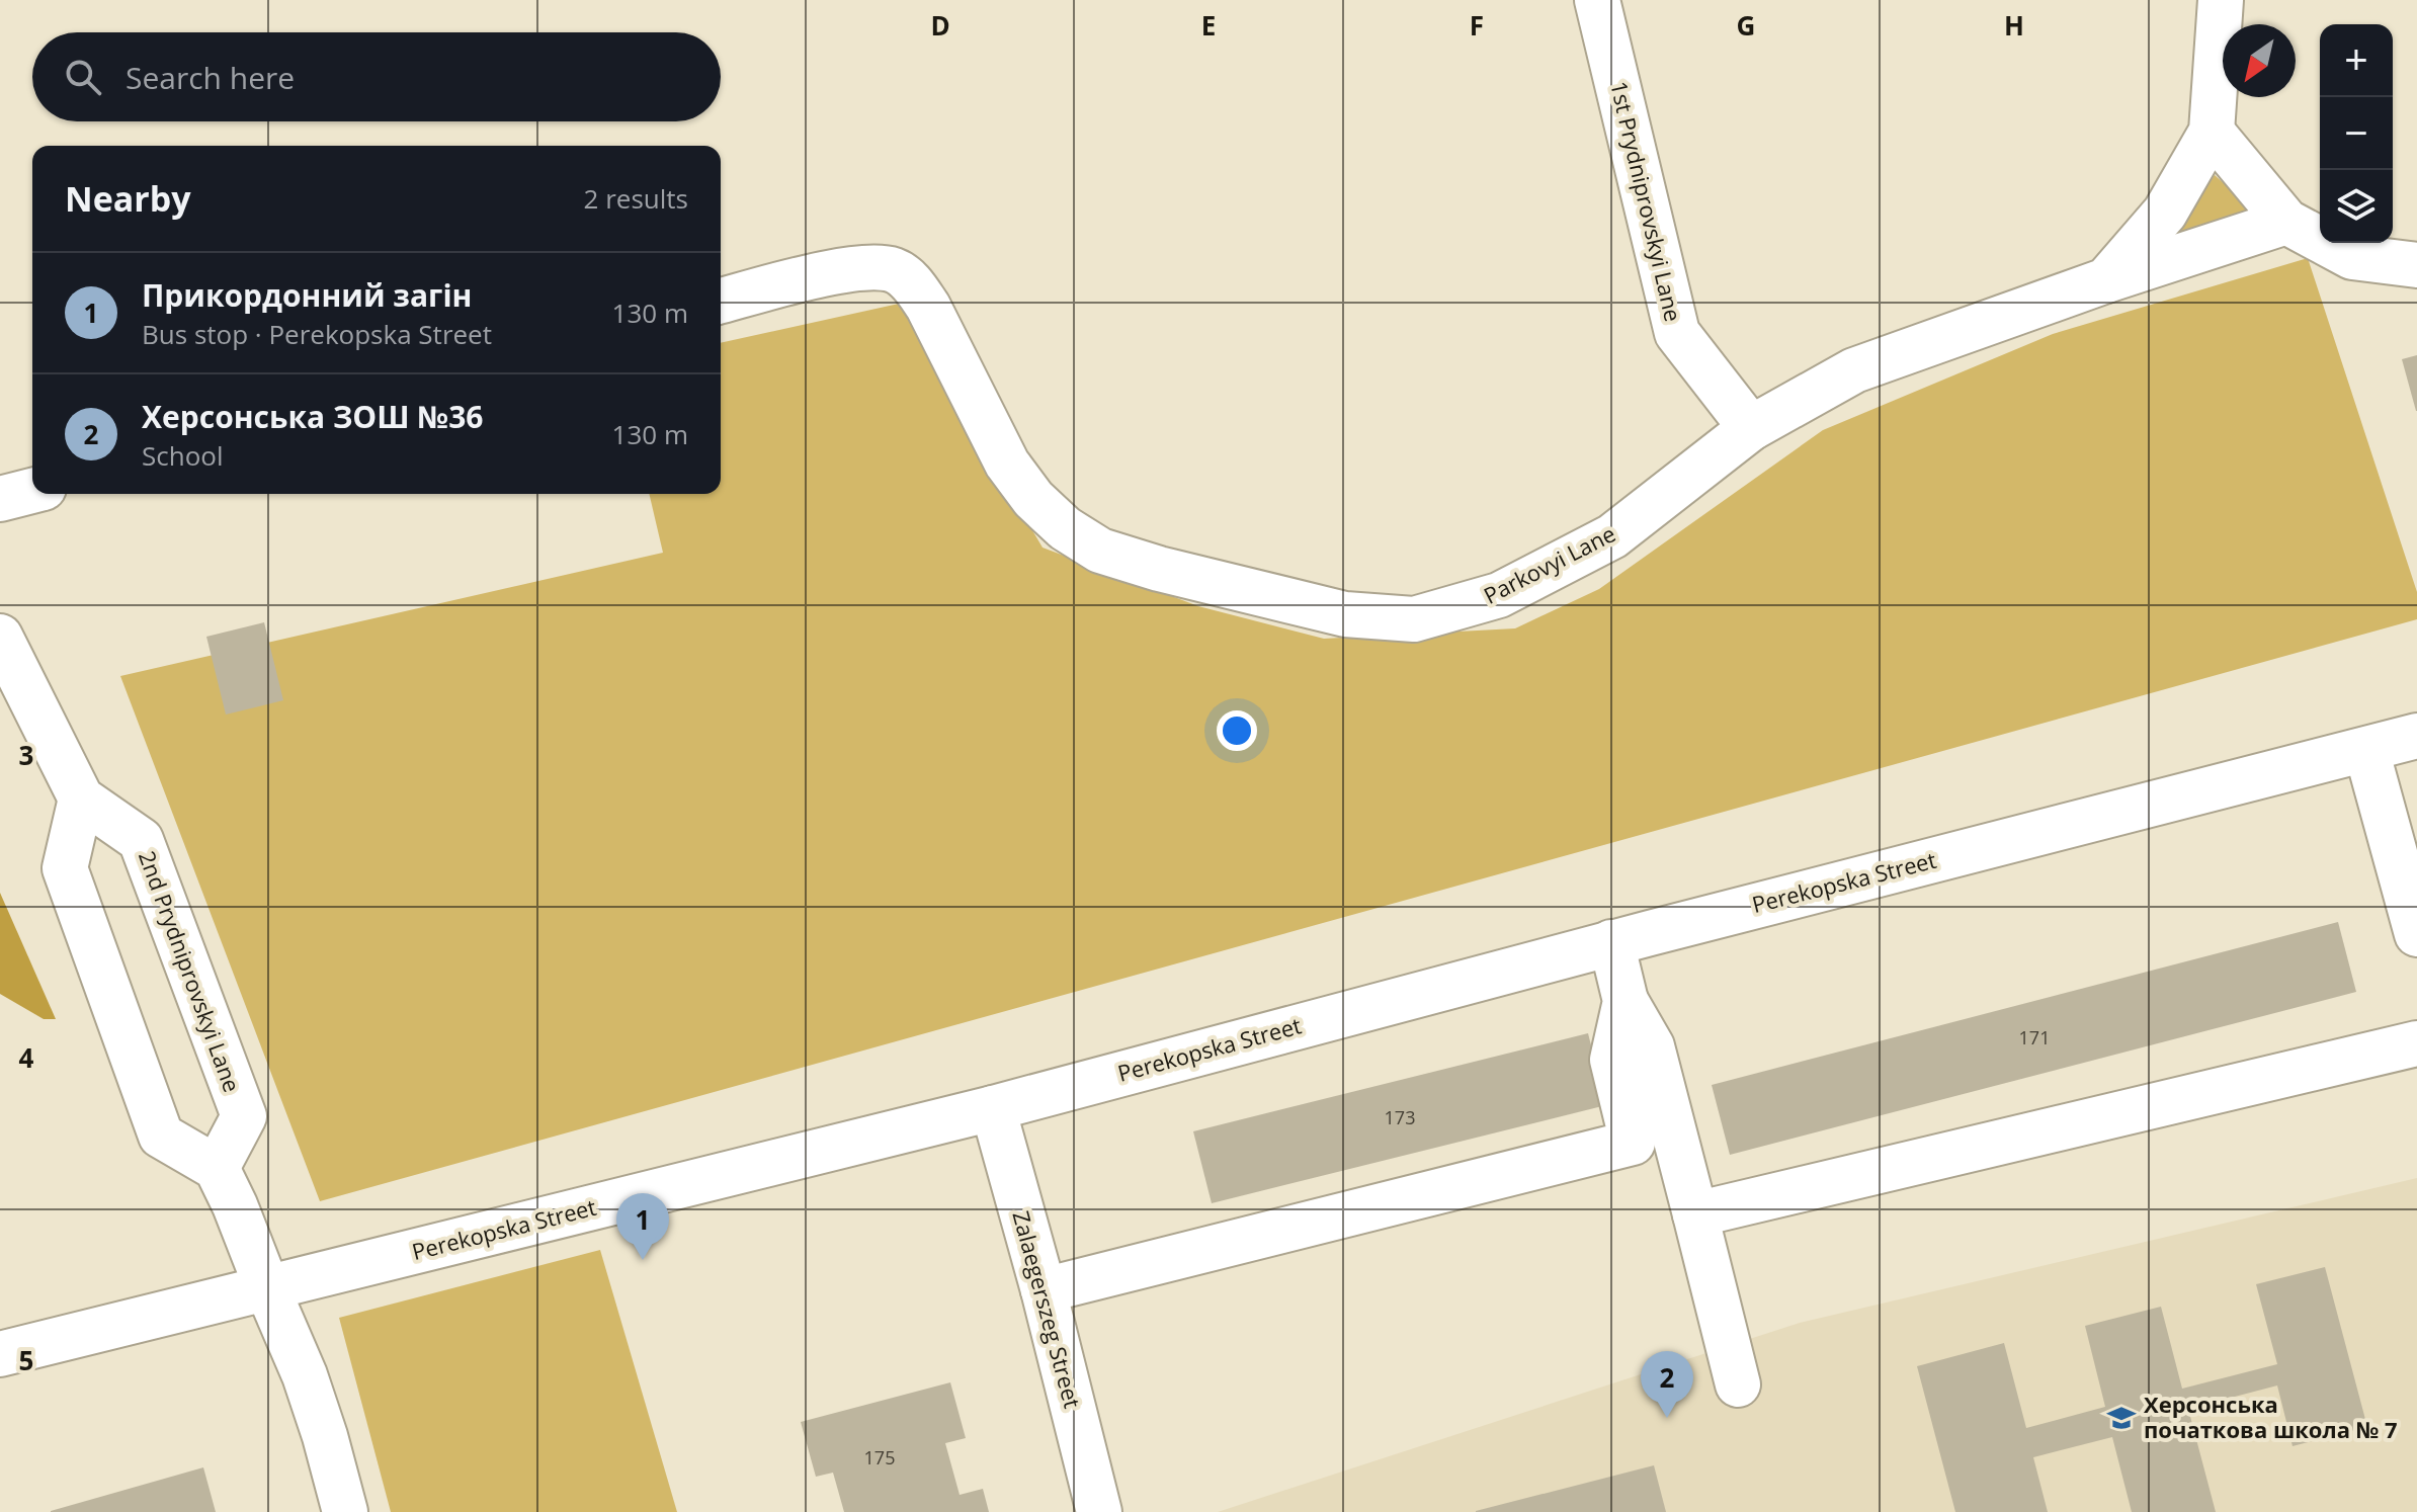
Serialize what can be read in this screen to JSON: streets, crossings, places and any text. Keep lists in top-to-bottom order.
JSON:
{
  "streets": {
    "street": [
      "1st Prydniprovskyi Lane",
      "Parkovyi Lane",
      "Perekopska Street",
      "2nd Prydniprovskyi Lane",
      "Zalaegerszeg Street"
    ]
  },
  "crossings": [
    ["1st Prydniprovskyi Lane", "Parkovyi Lane"],
    ["Perekopska Street", "Zalaegerszeg Street"]
  ],
  "places": {
    "school or university": ["Херсонська початкова школа № 7"]
  },
  "house_numbers": ["171", "173", "175"],
  "north": "bottom left",
  "page": {
    "map_buttons": ["+", "−"],
    "search": "Search here",
    "heading": ["Nearby", "2 results"],
    "list": [
      {
        "mark": "1",
        "name": "Прикордонний загін",
        "note": "Bus stop · Perekopska Street",
        "value": "130 m"
      },
      {
        "mark": "2",
        "name": "Херсонська ЗОШ №36",
        "note": "School",
        "value": "130 m"
      }
    ],
    "pins": ["1", "2"]
  },
  "grid": {
    "columns": [
      "D",
      "E",
      "F",
      "G",
      "H"
    ],
    "rows": ["3", "4", "5"]
  }
}
